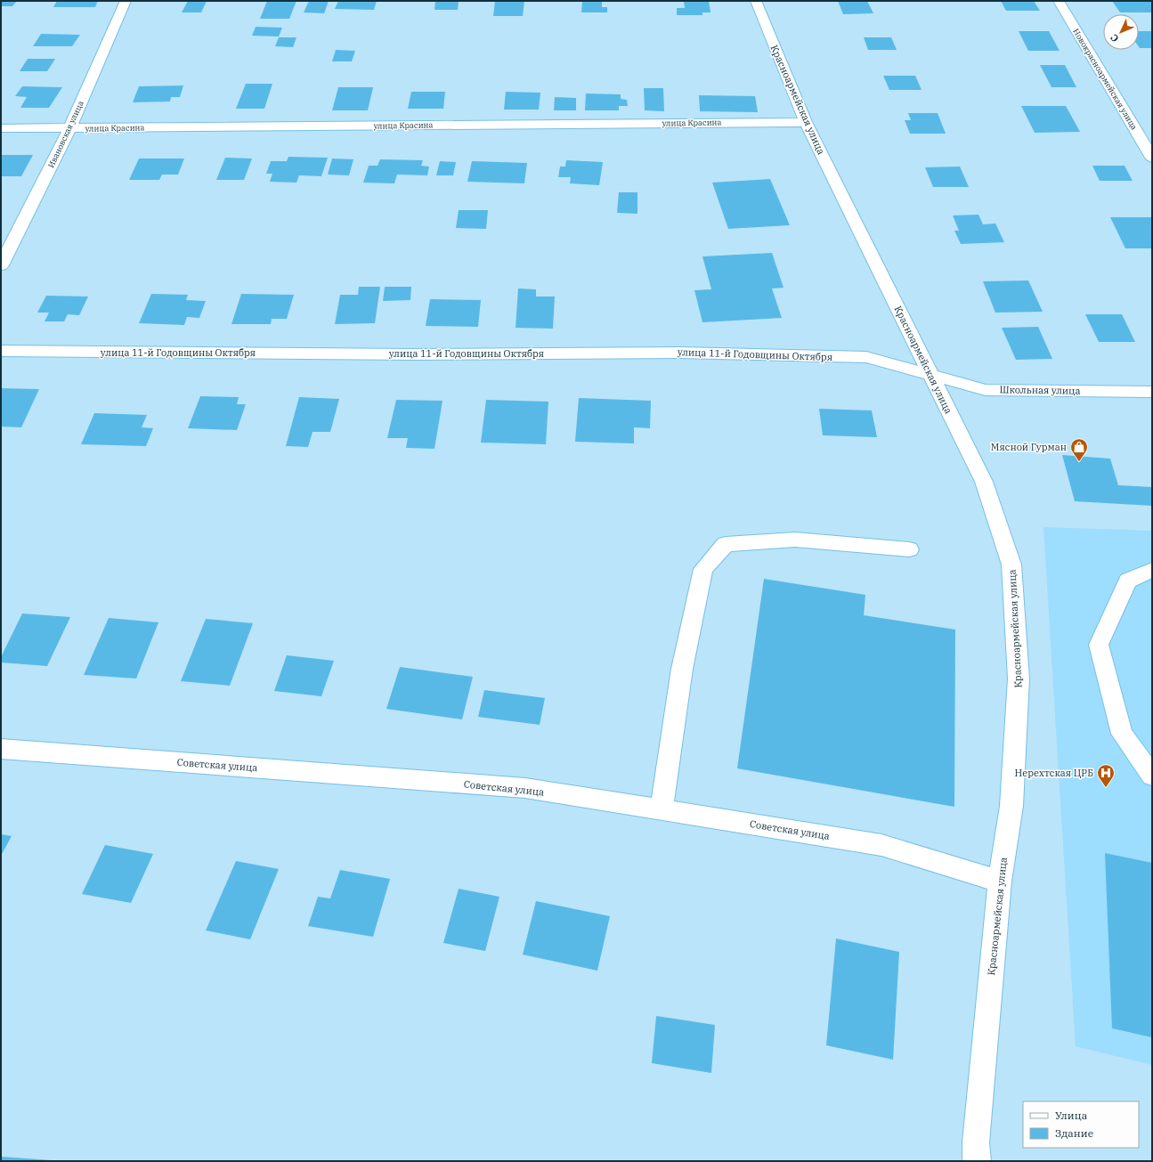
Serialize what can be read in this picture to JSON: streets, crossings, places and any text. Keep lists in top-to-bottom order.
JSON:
{
  "streets": {
    "street": [
      "Новокрасноармейская улица",
      "Красноармейская улица",
      "улица Красина",
      "Ивановская улица",
      "улица 11-й Годовщины Октября",
      "Школьная улица",
      "Советская улица"
    ]
  },
  "crossings": [
    ["Красноармейская улица", "улица Красина"],
    ["Красноармейская улица", "улица 11-й Годовщины Октября"],
    ["Красноармейская улица", "Школьная улица"],
    ["Красноармейская улица", "Советская улица"],
    ["улица Красина", "Ивановская улица"],
    ["улица 11-й Годовщины Октября", "Школьная улица"]
  ],
  "places": {
    "shop": ["Мясной Гурман"],
    "hospital": ["Нерехтская ЦРБ"]
  },
  "legend": ["Улица", "Здание"],
  "north": "bottom left"
}
